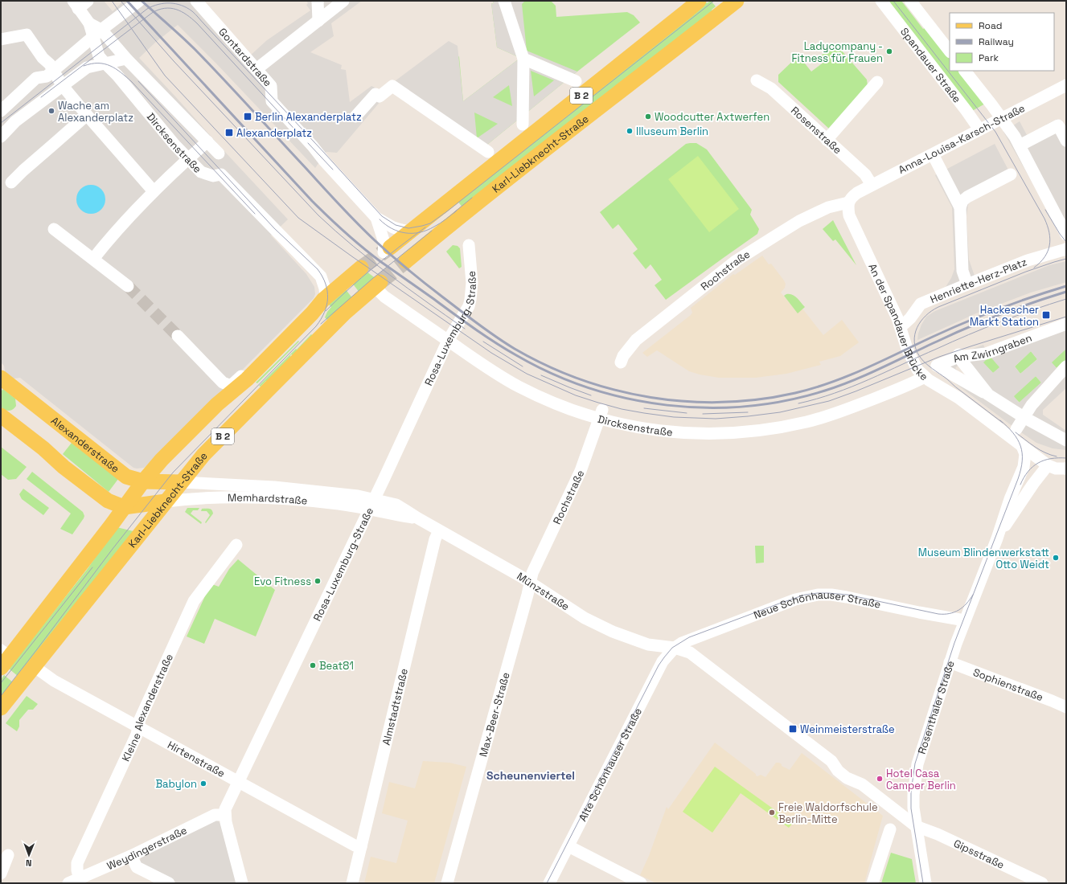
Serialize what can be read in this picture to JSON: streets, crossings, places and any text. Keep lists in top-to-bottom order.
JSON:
{
  "streets": {
    "main road": ["B 2", "Karl-Liebknecht-Straße", "Alexanderstraße"],
    "street": [
      "Gontardstraße",
      "Spandauer Straße",
      "Rosenstraße",
      "Anna-Louisa-Karsch-Straße",
      "Dircksenstraße",
      "Rochstraße",
      "Henriette-Herz-Platz",
      "An der Spandauer Brücke",
      "Rosa-Luxemburg-Straße",
      "Am Zwirngraben",
      "Memhardstraße",
      "Münzstraße",
      "Neue Schönhauser Straße",
      "Sophienstraße",
      "Almstadtstraße",
      "Kleine Alexanderstraße",
      "Rosenthaler Straße",
      "Max-Beer-Straße",
      "Hirtenstraße",
      "Alte Schönhauser Straße",
      "Weydingerstraße",
      "Gipsstraße"
    ]
  },
  "crossings": [
    ["Gontardstraße", "Karl-Liebknecht-Straße"],
    ["Spandauer Straße", "Anna-Louisa-Karsch-Straße"],
    ["B 2", "Dircksenstraße"],
    ["B 2", "Alexanderstraße"],
    ["Rosenstraße", "Anna-Louisa-Karsch-Straße"],
    ["Anna-Louisa-Karsch-Straße", "Rochstraße"],
    ["Anna-Louisa-Karsch-Straße", "An der Spandauer Brücke"],
    ["Dircksenstraße", "Karl-Liebknecht-Straße"],
    ["Dircksenstraße", "Rochstraße"],
    ["Dircksenstraße", "An der Spandauer Brücke"],
    ["Dircksenstraße", "Rosa-Luxemburg-Straße"],
    ["Karl-Liebknecht-Straße", "Alexanderstraße"],
    ["Karl-Liebknecht-Straße", "Memhardstraße"],
    ["Karl-Liebknecht-Straße", "Hirtenstraße"],
    ["Rochstraße", "An der Spandauer Brücke"],
    ["Rochstraße", "Münzstraße"],
    ["Rochstraße", "Max-Beer-Straße"],
    ["Henriette-Herz-Platz", "An der Spandauer Brücke"],
    ["An der Spandauer Brücke", "Rosenthaler Straße"],
    ["Rosa-Luxemburg-Straße", "Memhardstraße"],
    ["Rosa-Luxemburg-Straße", "Münzstraße"],
    ["Rosa-Luxemburg-Straße", "Hirtenstraße"],
    ["Rosa-Luxemburg-Straße", "Weydingerstraße"],
    ["Alexanderstraße", "Memhardstraße"],
    ["Memhardstraße", "Münzstraße"],
    ["Münzstraße", "Neue Schönhauser Straße"],
    ["Münzstraße", "Almstadtstraße"],
    ["Münzstraße", "Max-Beer-Straße"],
    ["Münzstraße", "Alte Schönhauser Straße"],
    ["Neue Schönhauser Straße", "Rosenthaler Straße"],
    ["Neue Schönhauser Straße", "Alte Schönhauser Straße"],
    ["Sophienstraße", "Rosenthaler Straße"],
    ["Almstadtstraße", "Hirtenstraße"],
    ["Kleine Alexanderstraße", "Hirtenstraße"],
    ["Kleine Alexanderstraße", "Weydingerstraße"],
    ["Rosenthaler Straße", "Gipsstraße"]
  ],
  "districts": ["Scheunenviertel"],
  "places": {
    "other": [
      "Ladycompany - Fitness für Frauen",
      "Wache am Alexanderplatz",
      "Woodcutter Axtwerfen",
      "Illuseum Berlin",
      "Museum Blindenwerkstatt Otto Weidt",
      "Evo Fitness",
      "Beat81",
      "Hotel Casa Camper Berlin",
      "Babylon",
      "Freie Waldorfschule Berlin-Mitte"
    ],
    "transit": [
      "Berlin Alexanderplatz",
      "Alexanderplatz",
      "Hackescher Markt Station",
      "Weinmeisterstraße"
    ]
  },
  "legend": ["Road", "Railway", "Park"],
  "north": "bottom"
}
